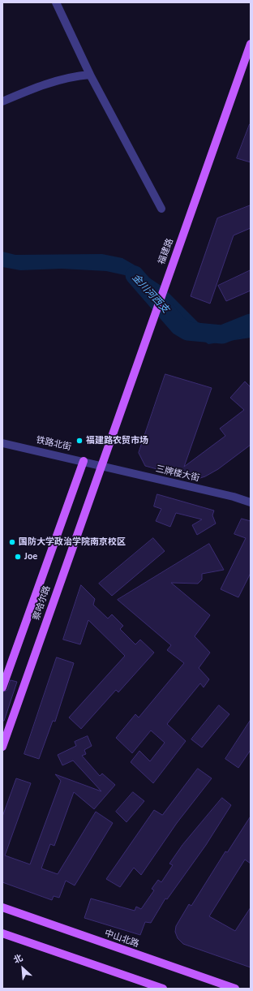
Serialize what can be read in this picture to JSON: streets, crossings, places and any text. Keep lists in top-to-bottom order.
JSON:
{
  "streets": {
    "main road": ["福建路", "察哈尔路", "中山北路"],
    "street": ["铁路北街", "三牌楼大街"]
  },
  "crossings": [
    ["福建路", "铁路北街"],
    ["福建路", "三牌楼大街"],
    ["福建路", "察哈尔路"],
    ["铁路北街", "三牌楼大街"],
    ["铁路北街", "察哈尔路"],
    ["三牌楼大街", "察哈尔路"]
  ],
  "water": ["金川河西支"],
  "places": ["福建路农贸市场", "国防大学政治学院南京校区", "Joe"],
  "north": "top left"
}
